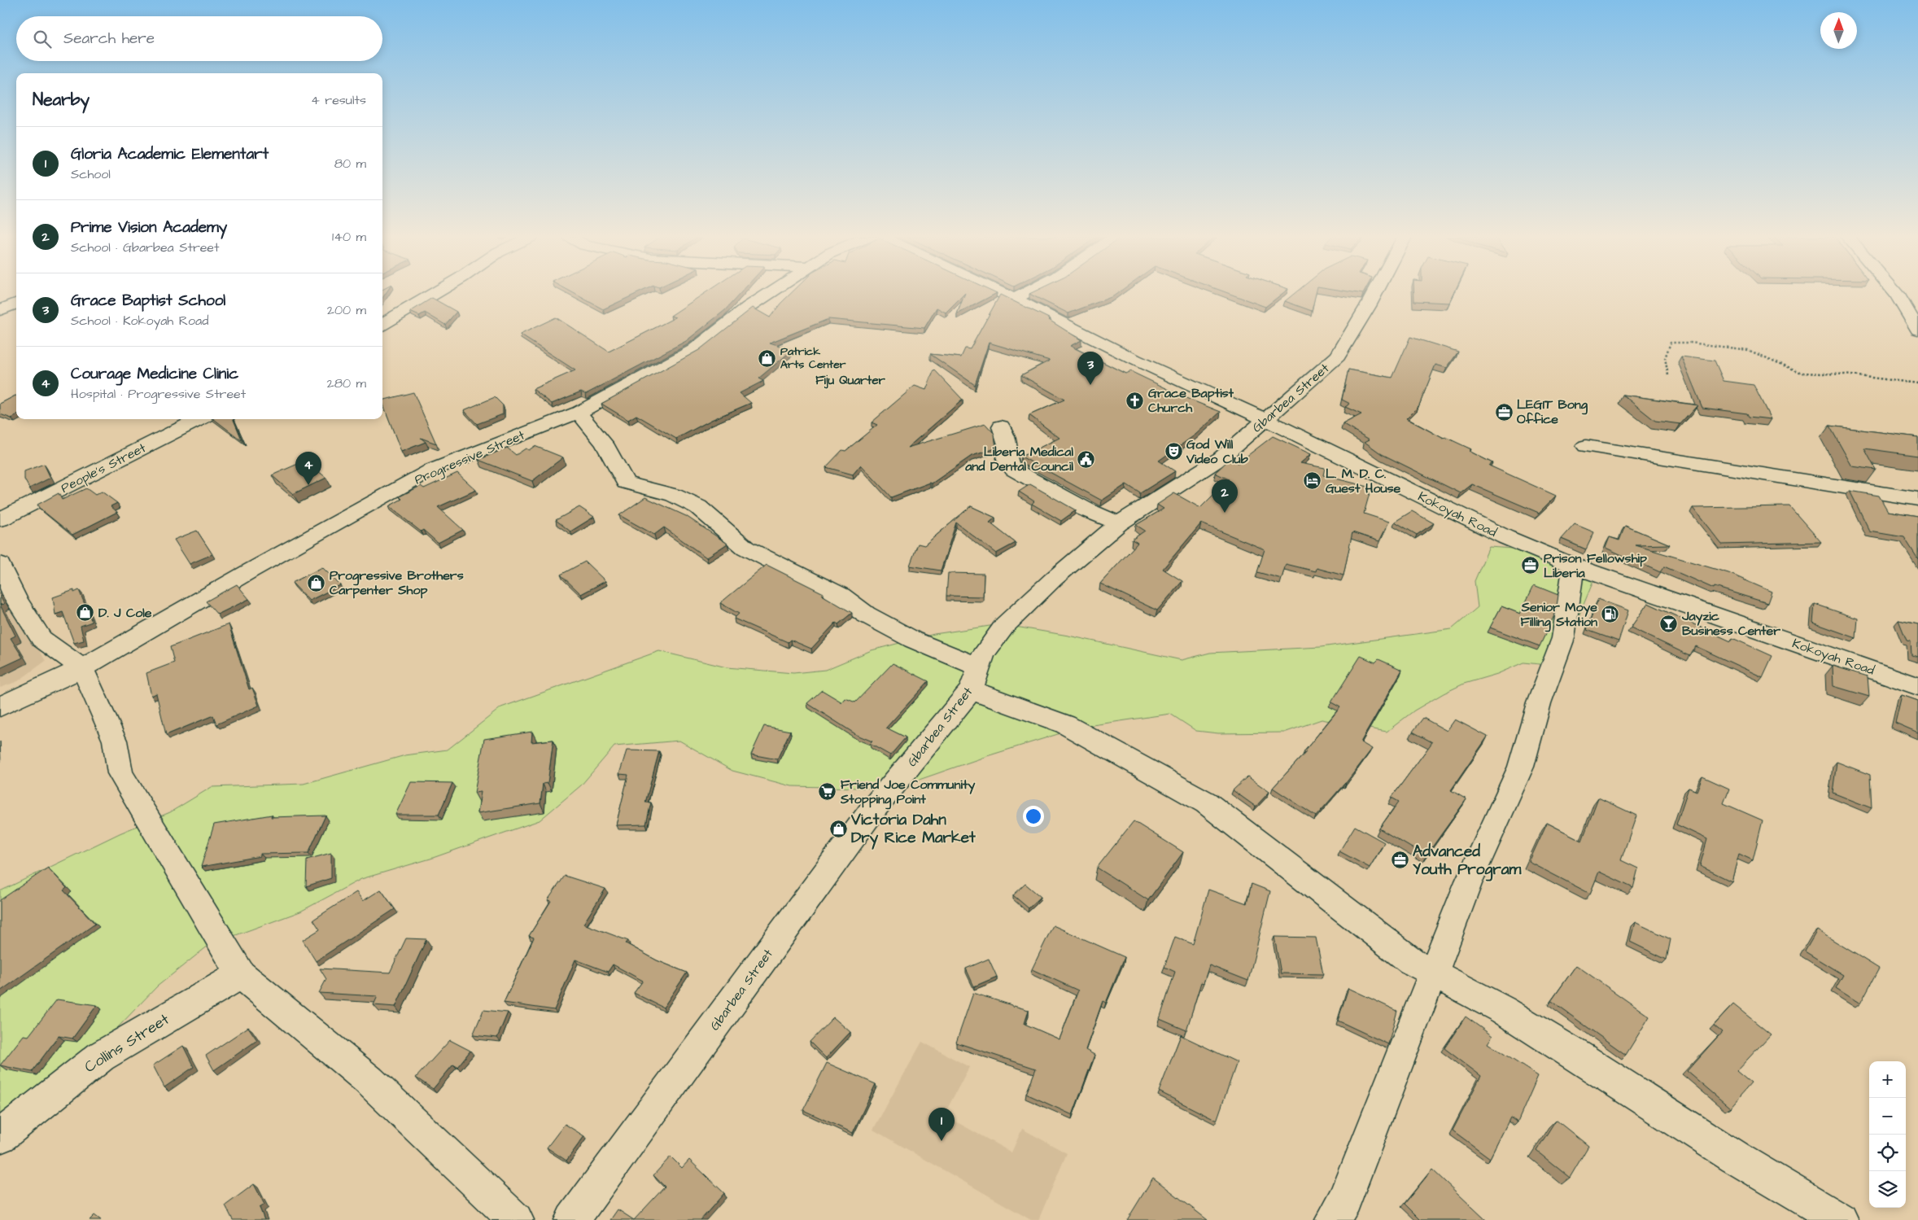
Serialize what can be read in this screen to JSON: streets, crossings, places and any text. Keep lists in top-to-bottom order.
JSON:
{
  "streets": {
    "street": [
      "Gbarbea Street",
      "Progressive Street",
      "People's Street",
      "Kokoyah Road",
      "Collins Street"
    ]
  },
  "crossings": [
    ["Gbarbea Street", "Kokoyah Road"]
  ],
  "districts": ["Fiju Quarter"],
  "places": {
    "shop": [
      "Patrick Arts Center",
      "Progressive Brothers Carpenter Shop",
      "D. J Cole",
      "Victoria Dahn Dry Rice Market"
    ],
    "church": ["Grace Baptist Church"],
    "office": ["LEGIT Bong Office", "Prison Fellowship Liberia", "Advanced Youth Program"],
    "theatre": ["God Will Video Club"],
    "public building": ["Liberia Medical and Dental Council"],
    "hotel": ["L. M. D. C. Guest House"],
    "fuel station": ["Senior Moye Filling Station"],
    "bar": ["Jayzic Business Center"],
    "supermarket": ["Friend Joe Community Stopping Point"]
  },
  "north": "top",
  "page": {
    "search": "Search here",
    "heading": ["Nearby", "4 results"],
    "list": [
      {
        "mark": "1",
        "name": "Gloria Academic Elementart",
        "note": "School",
        "value": "80 m"
      },
      {
        "mark": "2",
        "name": "Prime Vision Academy",
        "note": "School · Gbarbea Street",
        "value": "140 m"
      },
      {
        "mark": "3",
        "name": "Grace Baptist School",
        "note": "School · Kokoyah Road",
        "value": "200 m"
      },
      {
        "mark": "4",
        "name": "Courage Medicine Clinic",
        "note": "Hospital · Progressive Street",
        "value": "280 m"
      }
    ],
    "pins": [
      "3",
      "4",
      "2",
      "1"
    ],
    "map_buttons": ["+", "−"]
  }
}
